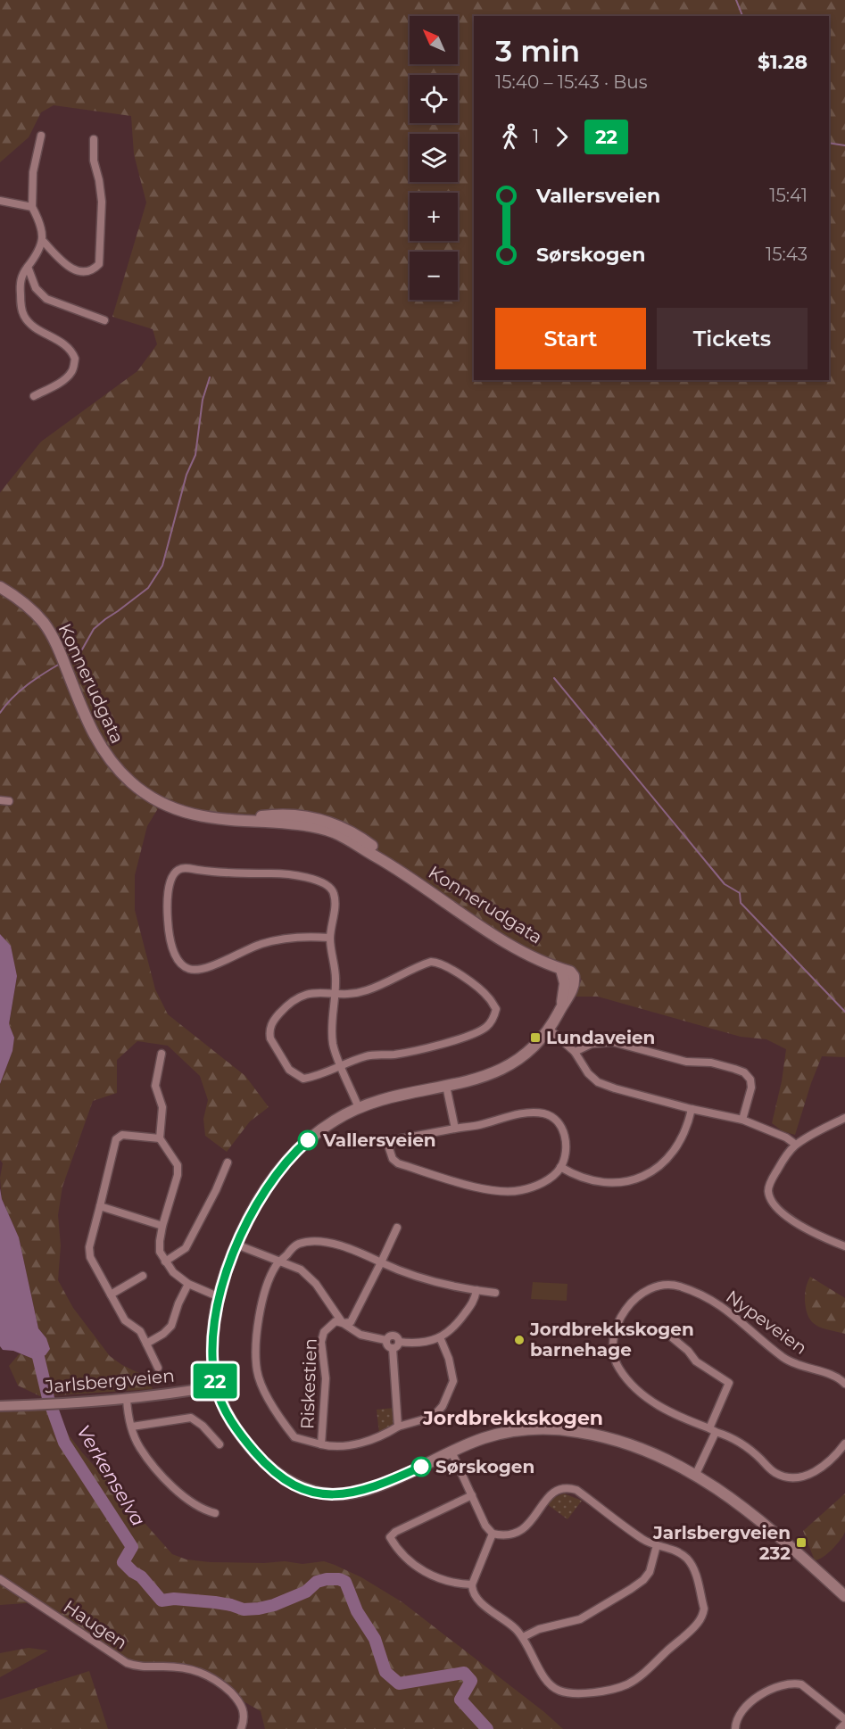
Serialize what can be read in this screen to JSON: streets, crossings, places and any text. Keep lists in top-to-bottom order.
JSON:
{
  "streets": {
    "main road": ["Konnerudgata"],
    "street": [
      "Nypeveien",
      "Jarlsbergveien",
      "Riskestien",
      "Haugen"
    ]
  },
  "districts": ["Jordbrekkskogen"],
  "water": ["Verkenselva"],
  "places": {
    "transit": ["Lundaveien", "Jarlsbergveien 232"],
    "other": ["Vallersveien", "Jordbrekkskogen barnehage", "Sørskogen"]
  },
  "lines": ["bus line 22"],
  "north": "top left",
  "page": {
    "on_map": "22",
    "map_buttons": ["+", "−"],
    "heading": ["3 min", "15:40 – 15:43 · Bus", "$1.28"],
    "legs": ["1", "22"],
    "list": [
      {
        "name": "Vallersveien",
        "value": "15:41"
      },
      {
        "name": "Sørskogen",
        "value": "15:43"
      }
    ],
    "buttons": ["Start", "Tickets"]
  }
}
